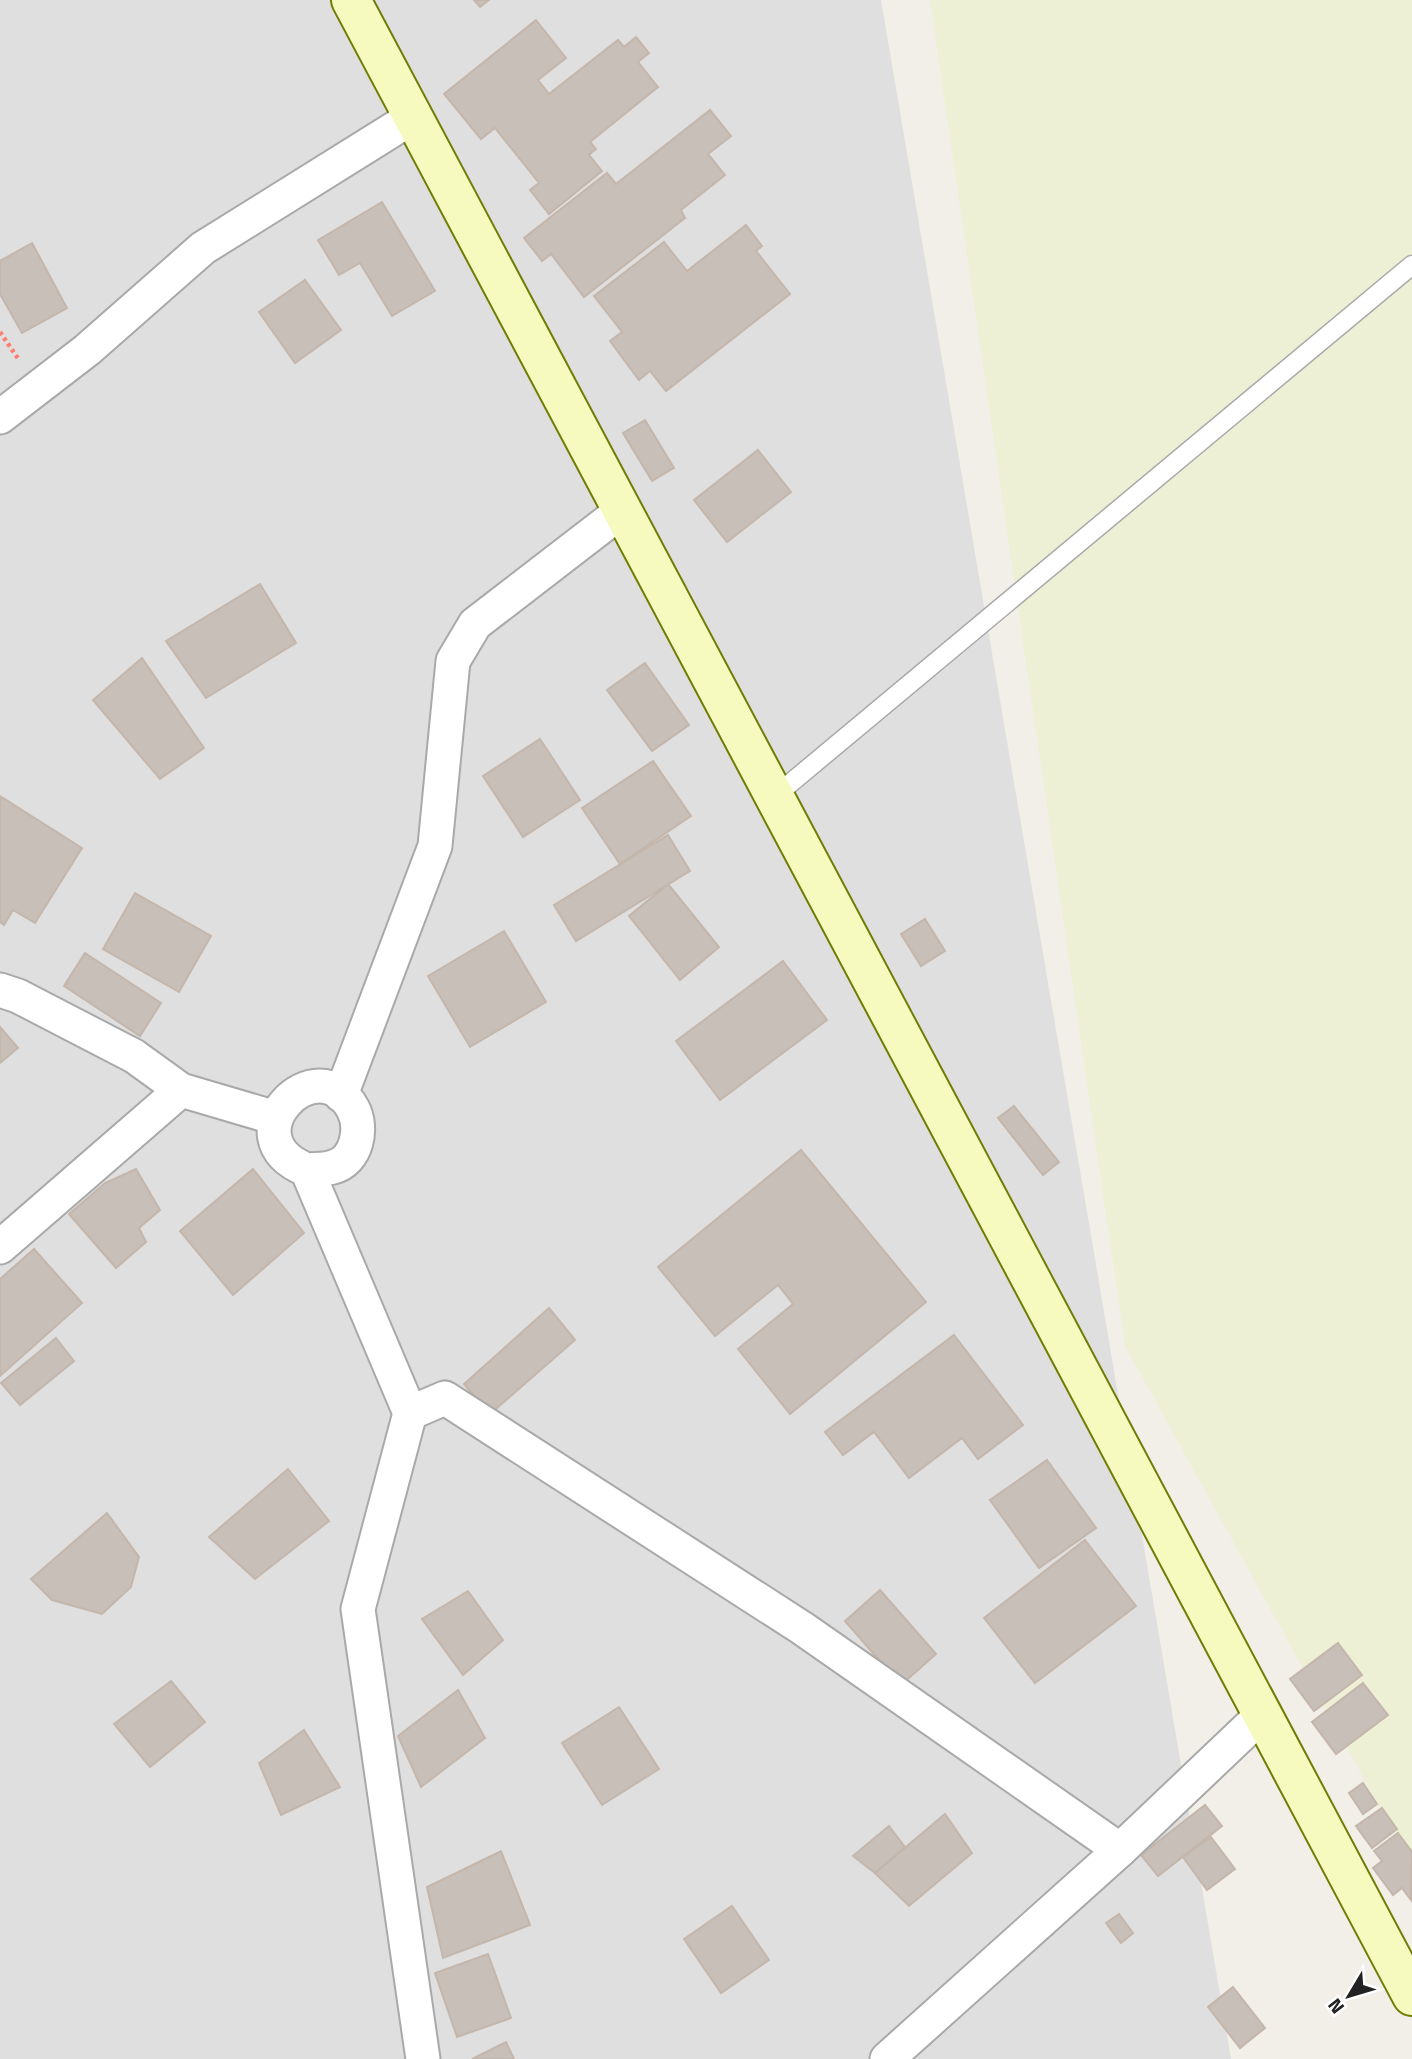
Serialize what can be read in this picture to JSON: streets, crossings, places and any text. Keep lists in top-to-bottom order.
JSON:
{
  "north": "bottom left"
}
